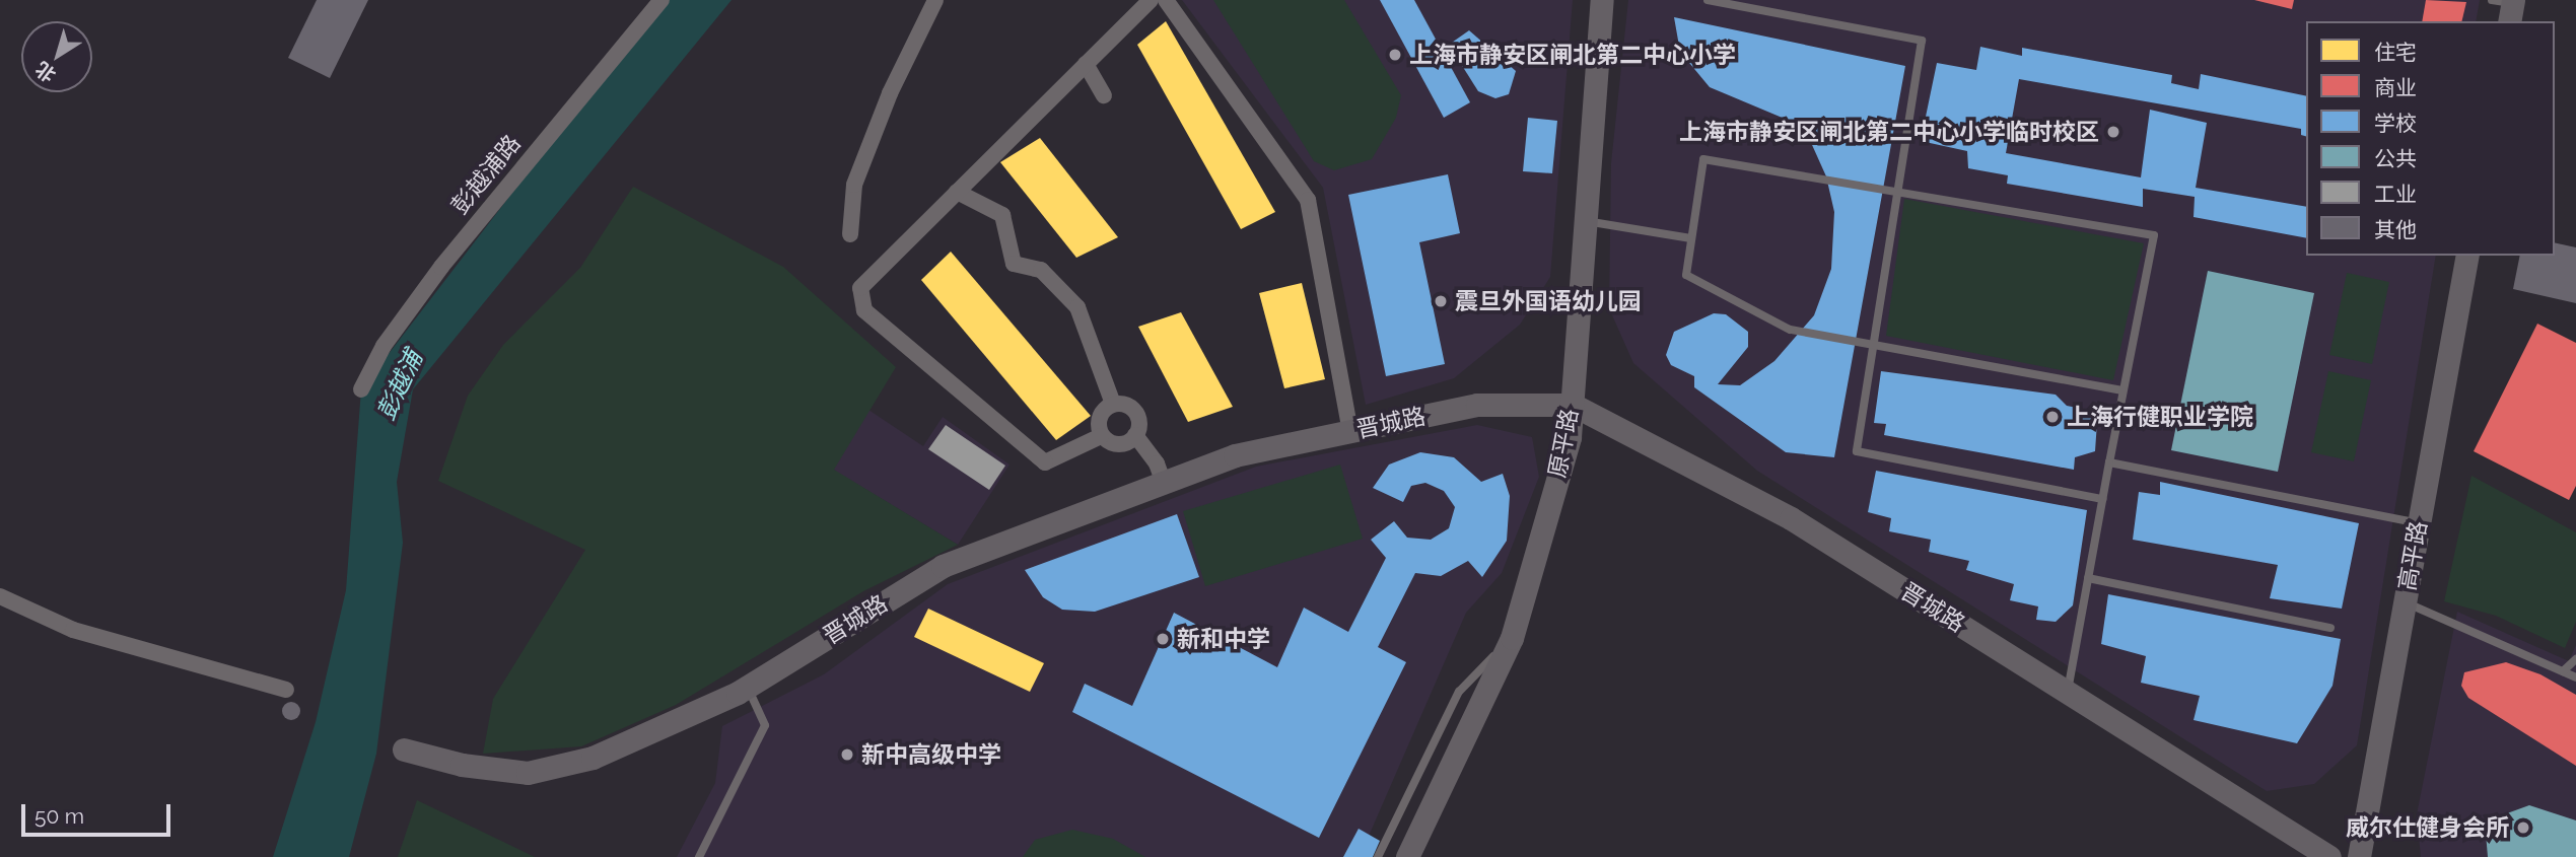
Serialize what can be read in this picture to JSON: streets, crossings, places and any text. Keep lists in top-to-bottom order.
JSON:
{
  "streets": {
    "street": [
      "彭越浦路",
      "晋城路",
      "原平路",
      "高平路"
    ]
  },
  "crossings": [
    ["晋城路", "原平路"]
  ],
  "water": ["彭越浦"],
  "places": [
    "上海市静安区闸北第二中心小学",
    "上海市静安区闸北第二中心小学临时校区",
    "震旦外国语幼儿园",
    "上海行健职业学院",
    "新和中学",
    "新中高级中学",
    "威尔仕健身会所"
  ],
  "legend": [
    "住宅",
    "商业",
    "学校",
    "公共",
    "工业",
    "其他"
  ],
  "scale_bar": "50 m",
  "north": "bottom left"
}
